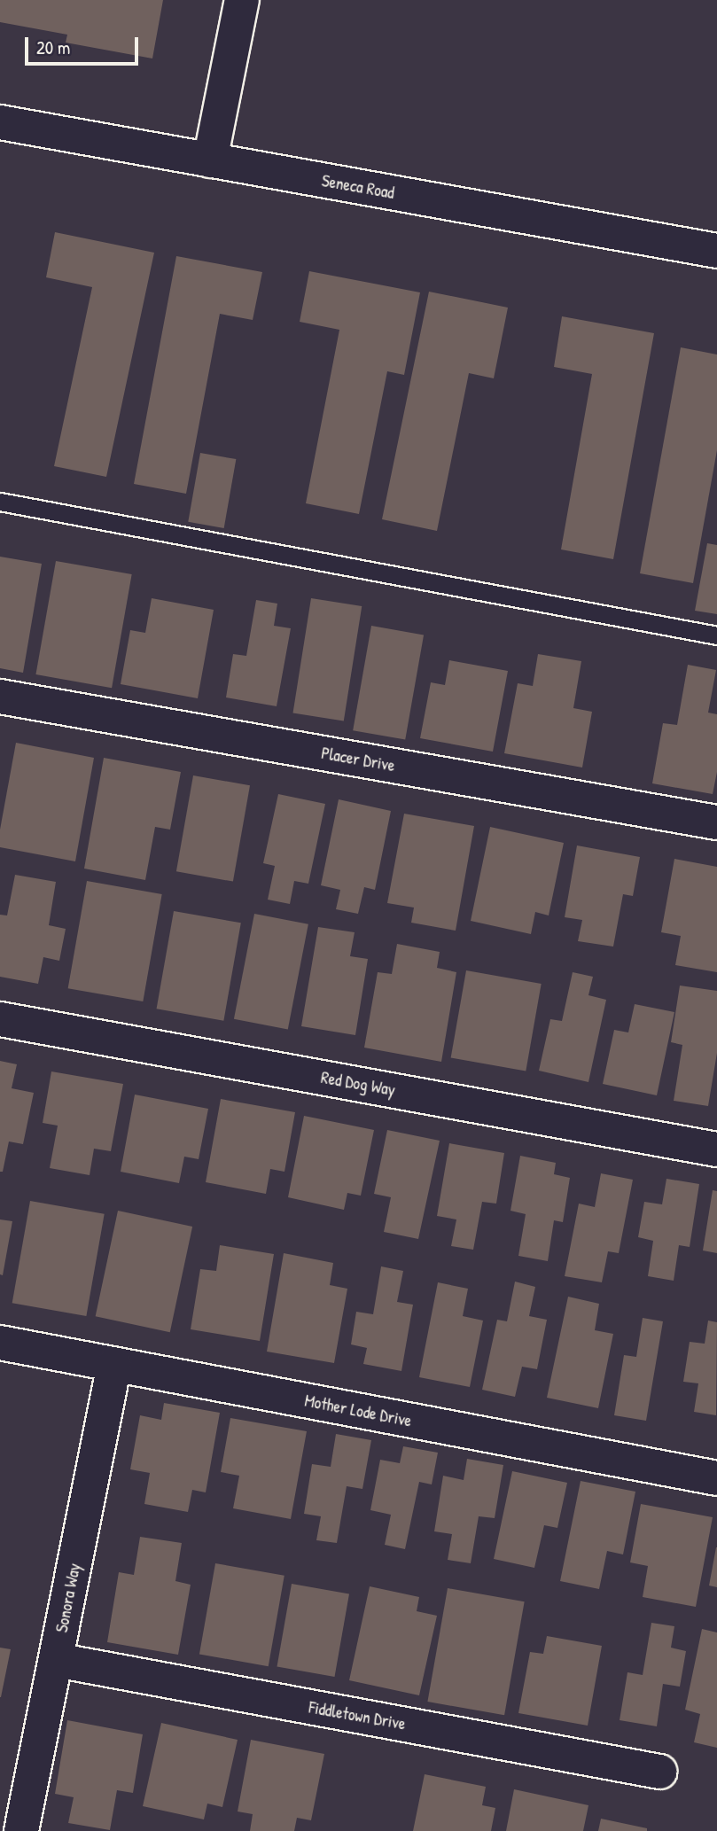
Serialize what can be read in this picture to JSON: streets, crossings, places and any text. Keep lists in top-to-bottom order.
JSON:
{
  "streets": {
    "street": [
      "Seneca Road",
      "Placer Drive",
      "Red Dog Way",
      "Mother Lode Drive",
      "Sonora Way",
      "Fiddletown Drive"
    ]
  },
  "crossings": [
    ["Mother Lode Drive", "Sonora Way"],
    ["Sonora Way", "Fiddletown Drive"]
  ],
  "scale_bar": "20 m"
}
